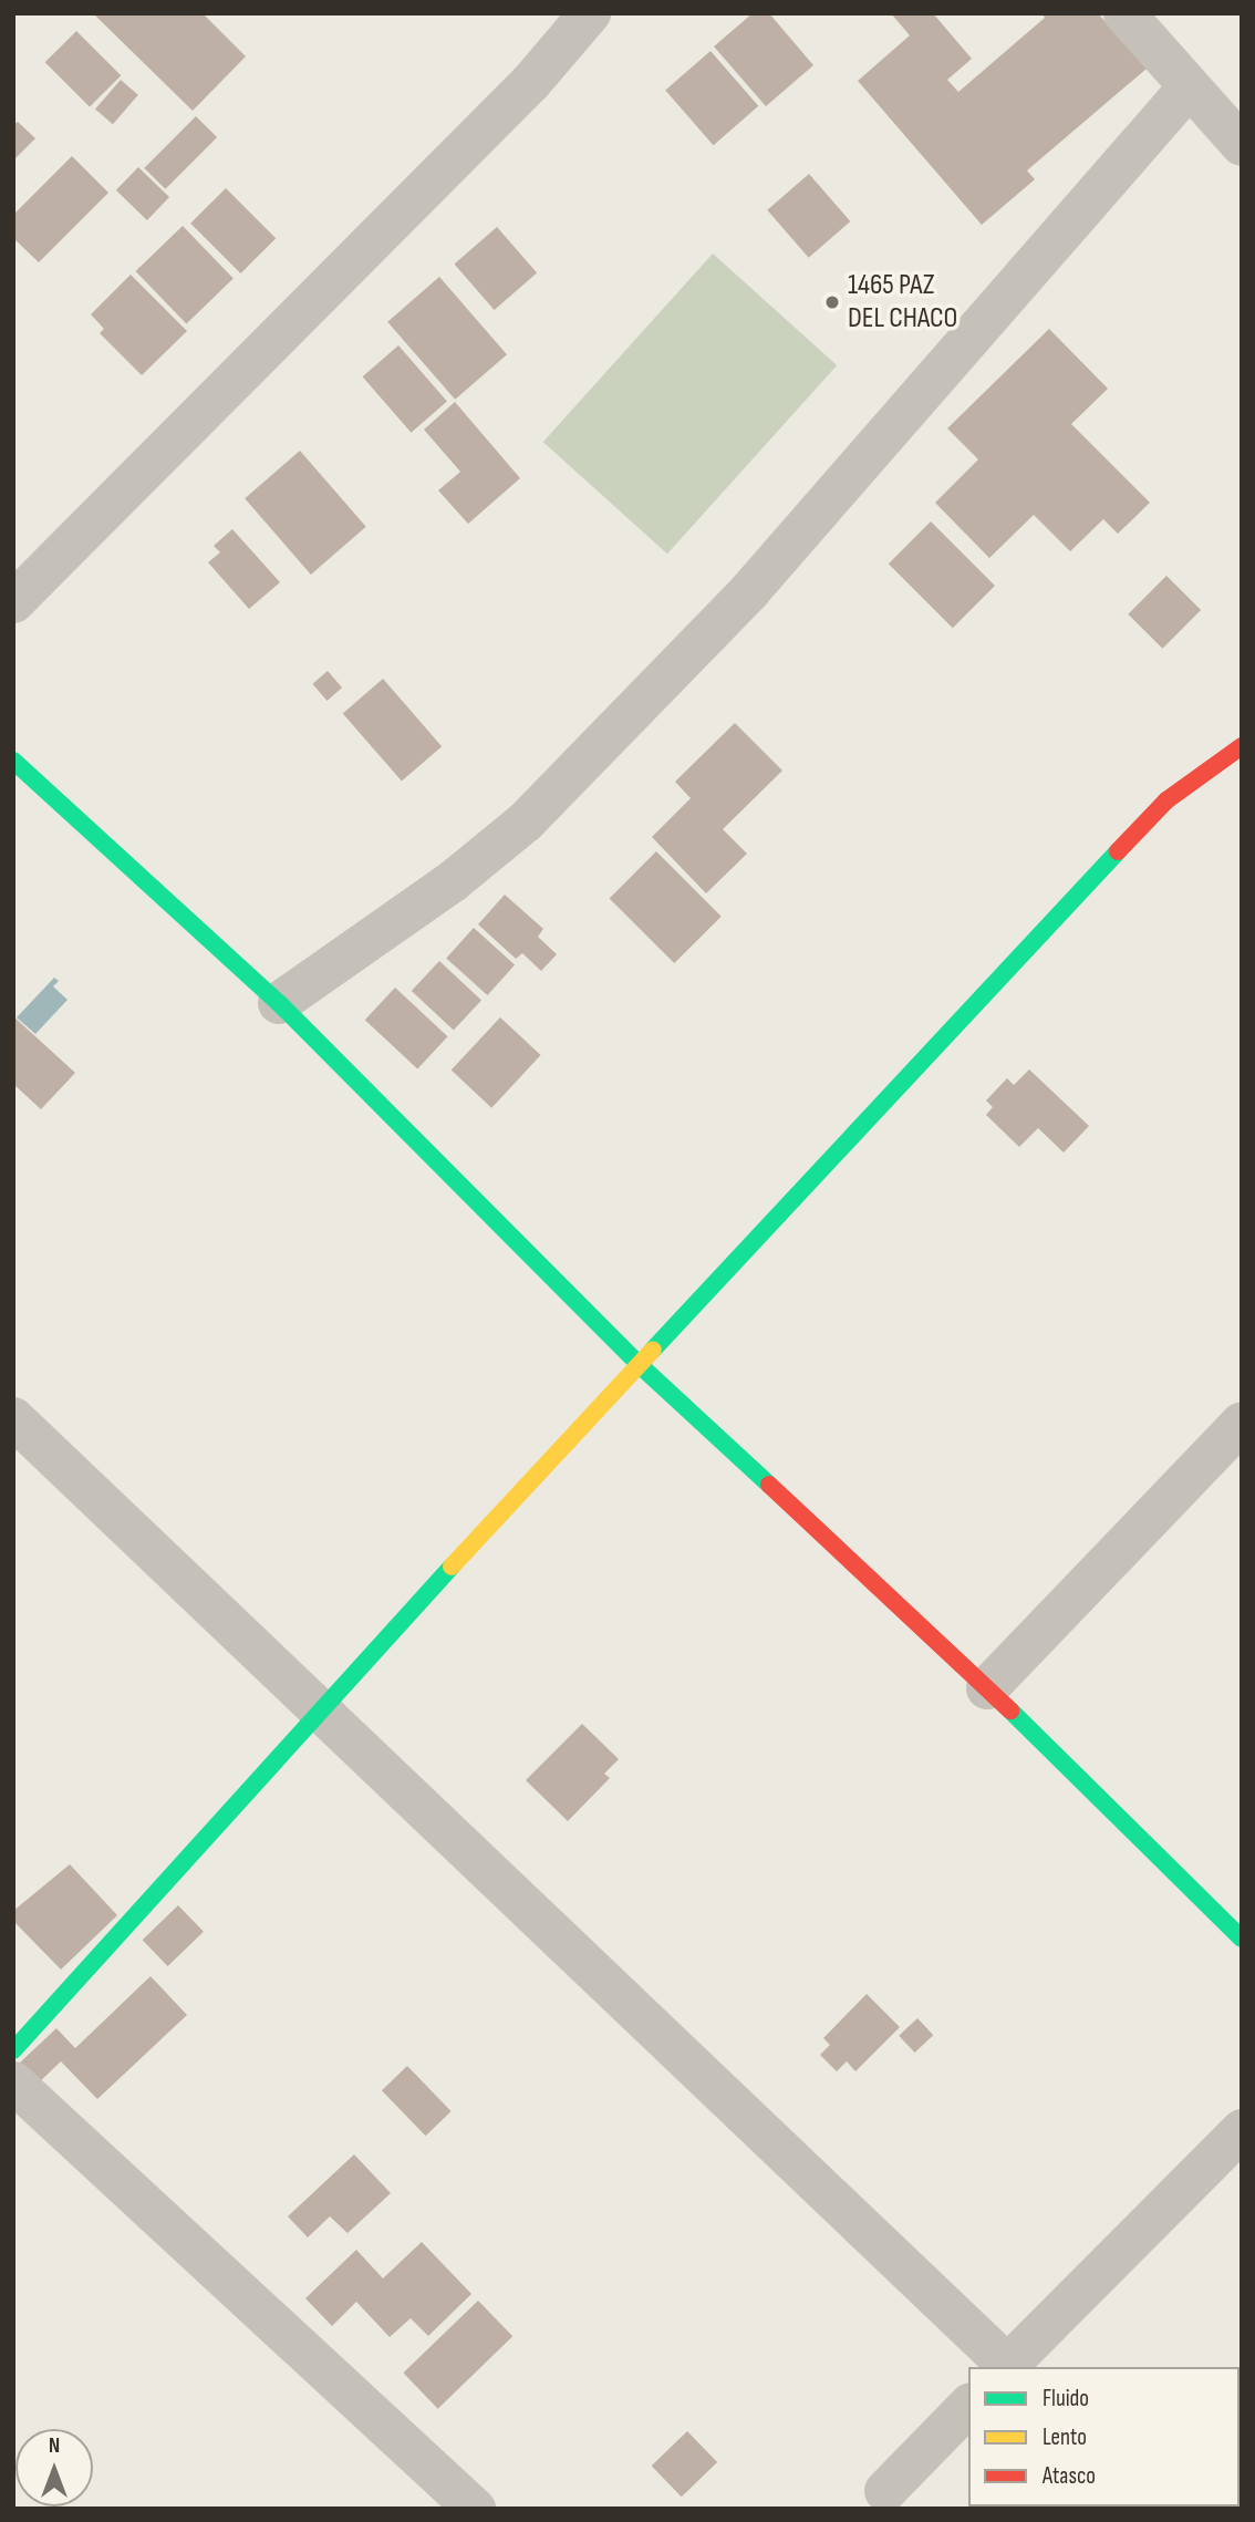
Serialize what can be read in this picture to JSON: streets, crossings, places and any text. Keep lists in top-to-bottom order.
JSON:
{
  "places": ["1465 PAZ DEL CHACO"],
  "legend": ["Fluido", "Lento", "Atasco"],
  "north": "top"
}
